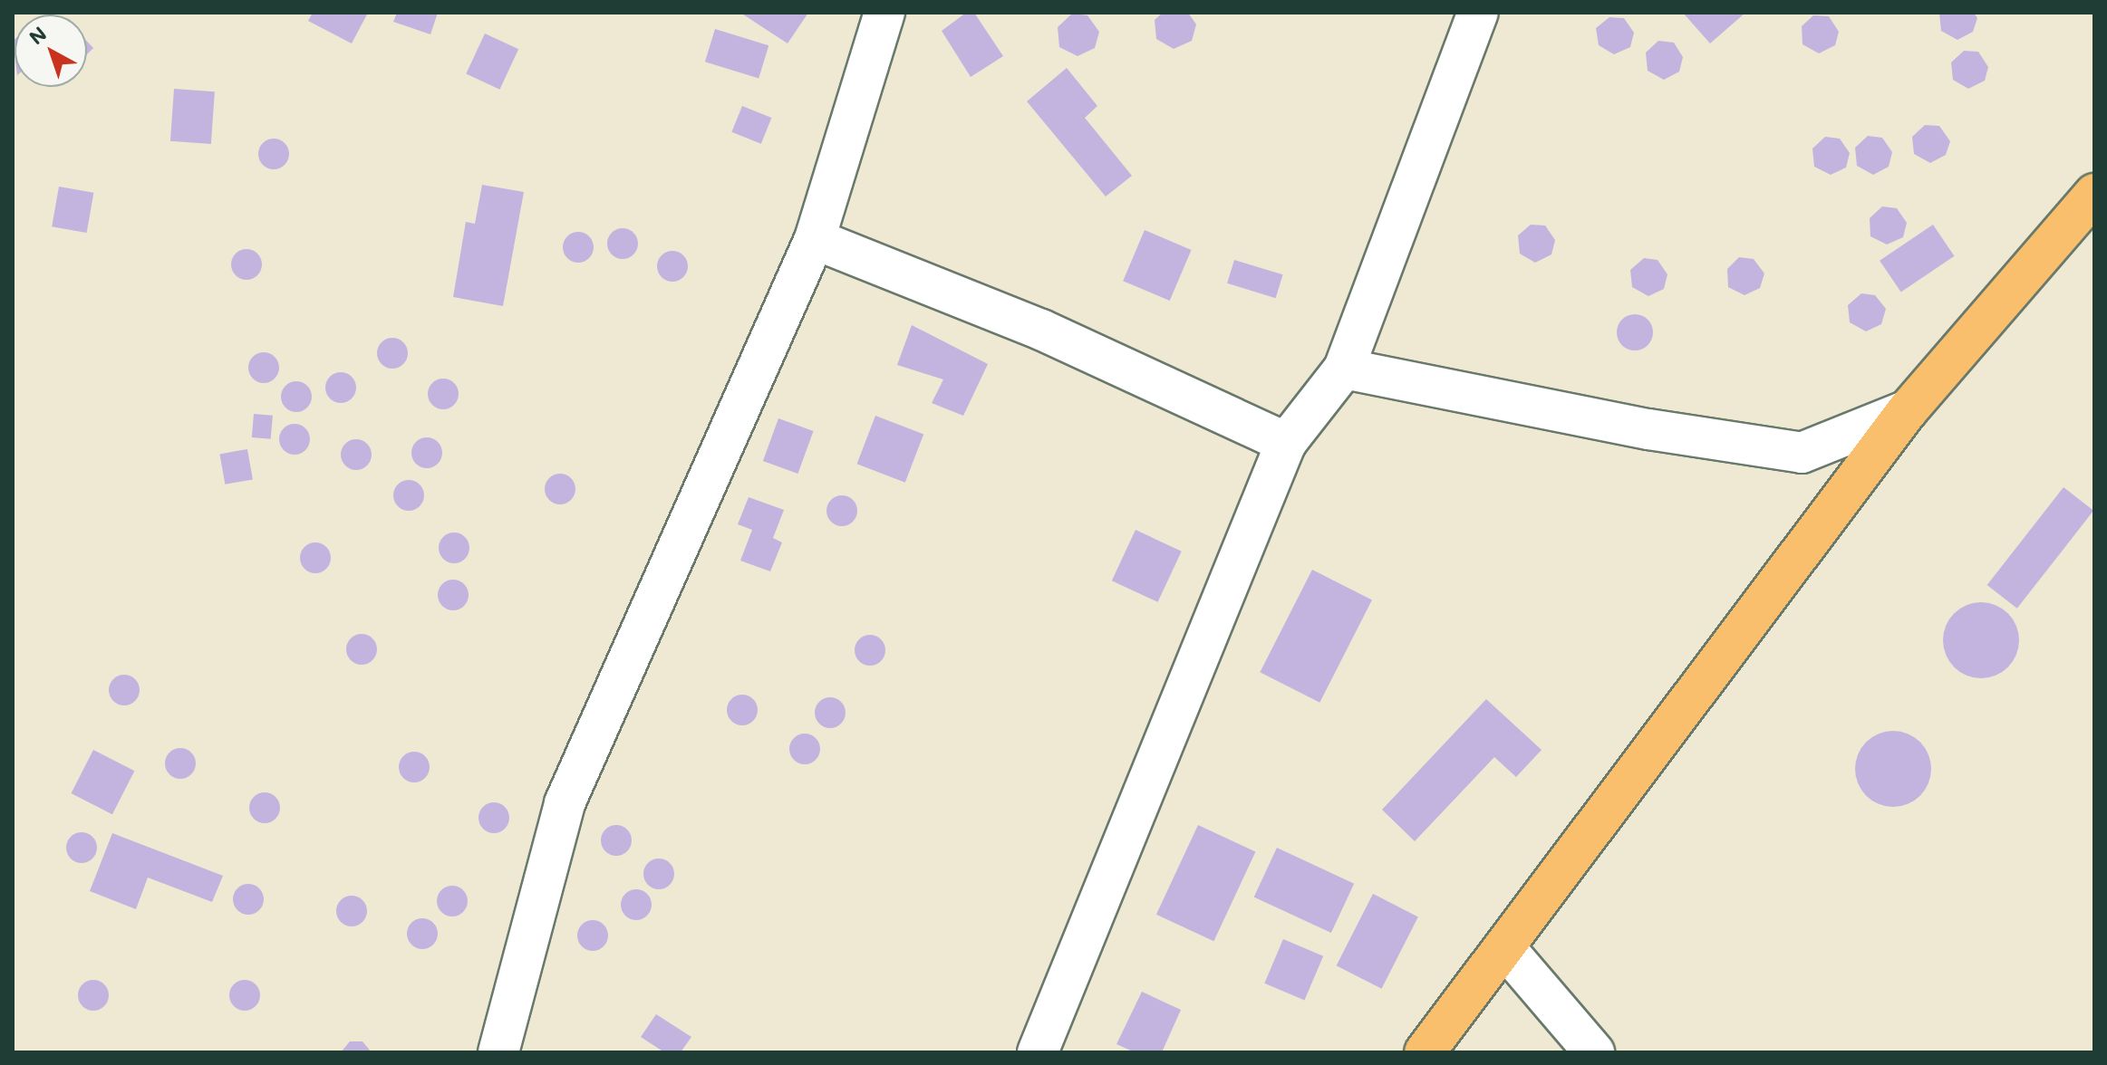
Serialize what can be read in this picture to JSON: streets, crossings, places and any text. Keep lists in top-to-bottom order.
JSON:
{
  "north": "top left"
}
